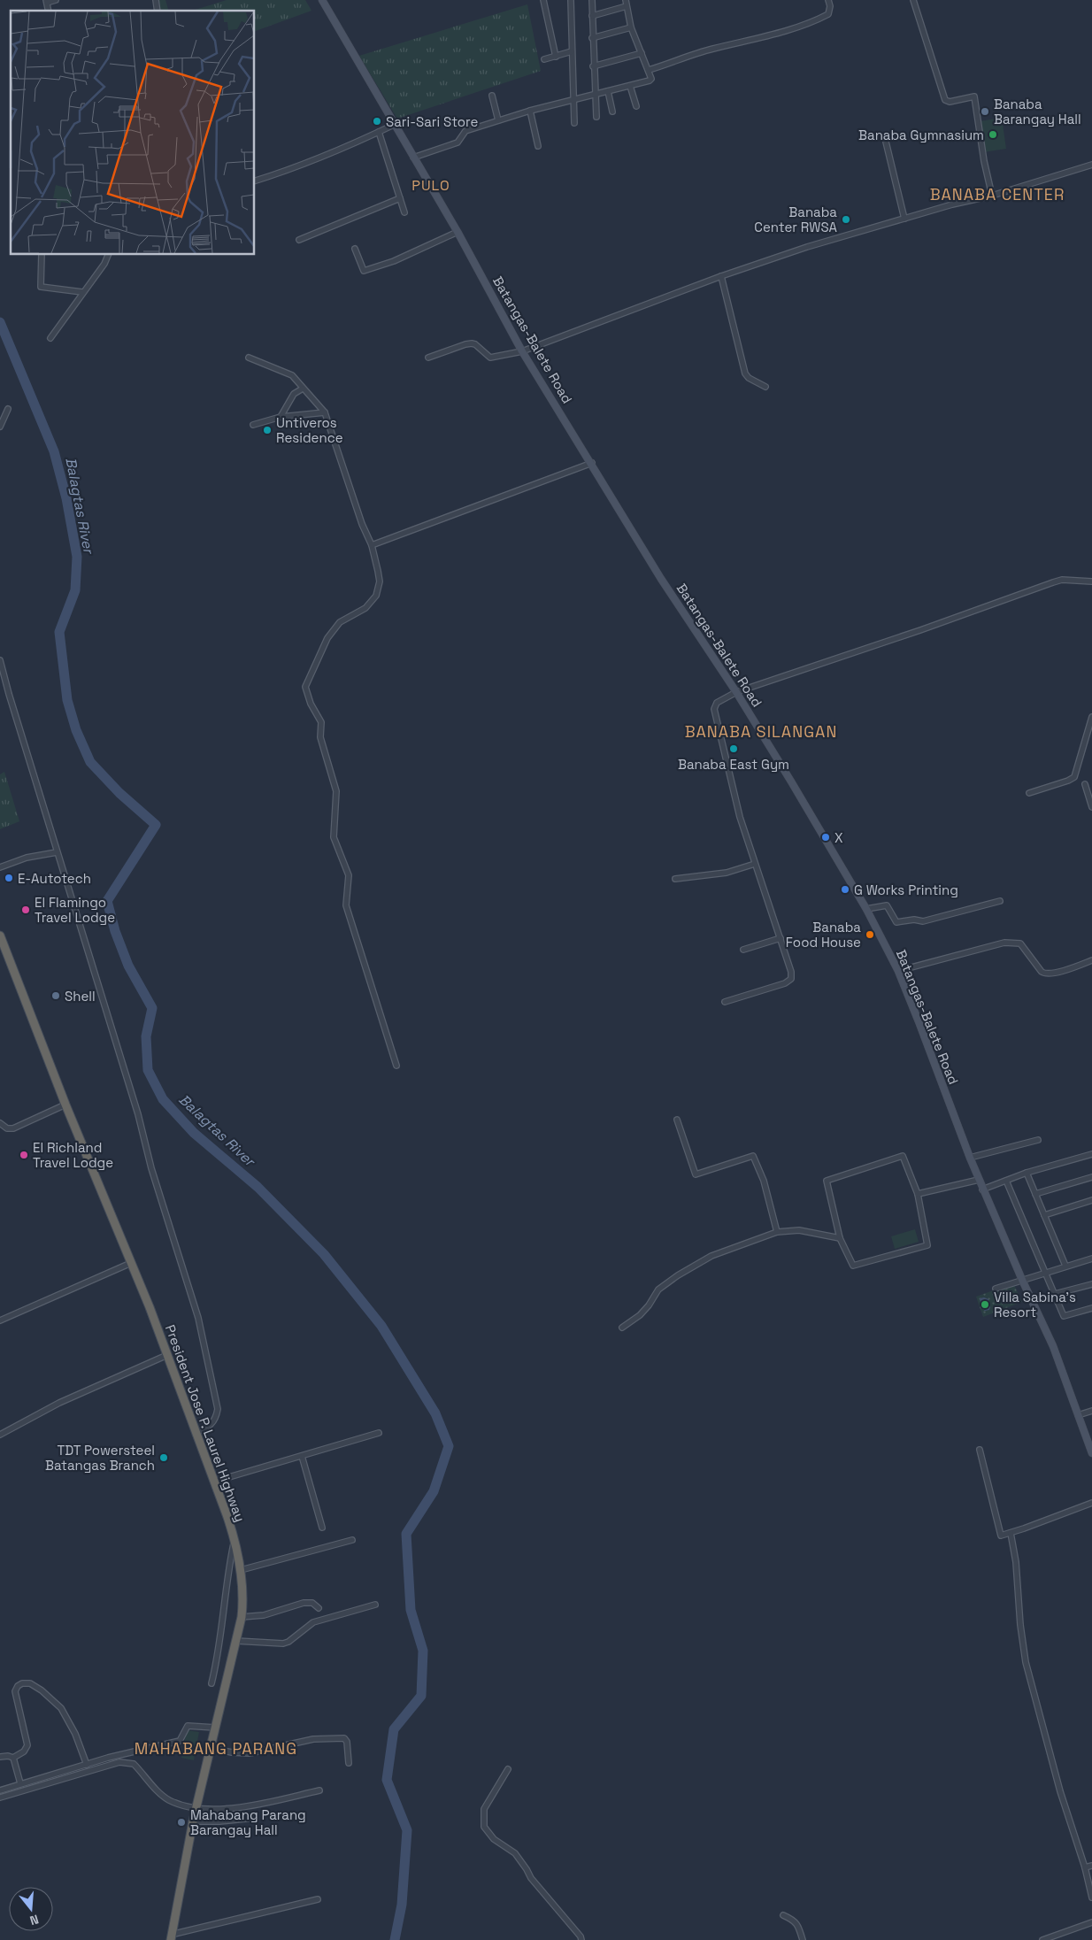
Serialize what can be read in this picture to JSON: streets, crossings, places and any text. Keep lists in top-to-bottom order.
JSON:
{
  "streets": {
    "highway": ["President Jose P. Laurel Highway"],
    "main road": ["Batangas-Balete Road"]
  },
  "districts": [
    "PULO",
    "BANABA CENTER",
    "BANABA SILANGAN",
    "MAHABANG PARANG"
  ],
  "water": ["Balagtas River"],
  "places": [
    "Banaba Barangay Hall",
    "Sari-Sari Store",
    "Banaba Gymnasium",
    "Banaba Center RWSA",
    "Untiveros Residence",
    "Banaba East Gym",
    "X",
    "E-Autotech",
    "G Works Printing",
    "El Flamingo Travel Lodge",
    "Banaba Food House",
    "Shell",
    "El Richland Travel Lodge",
    "Villa Sabina's Resort",
    "TDT Powersteel Batangas Branch",
    "Mahabang Parang Barangay Hall"
  ],
  "north": "bottom"
}
